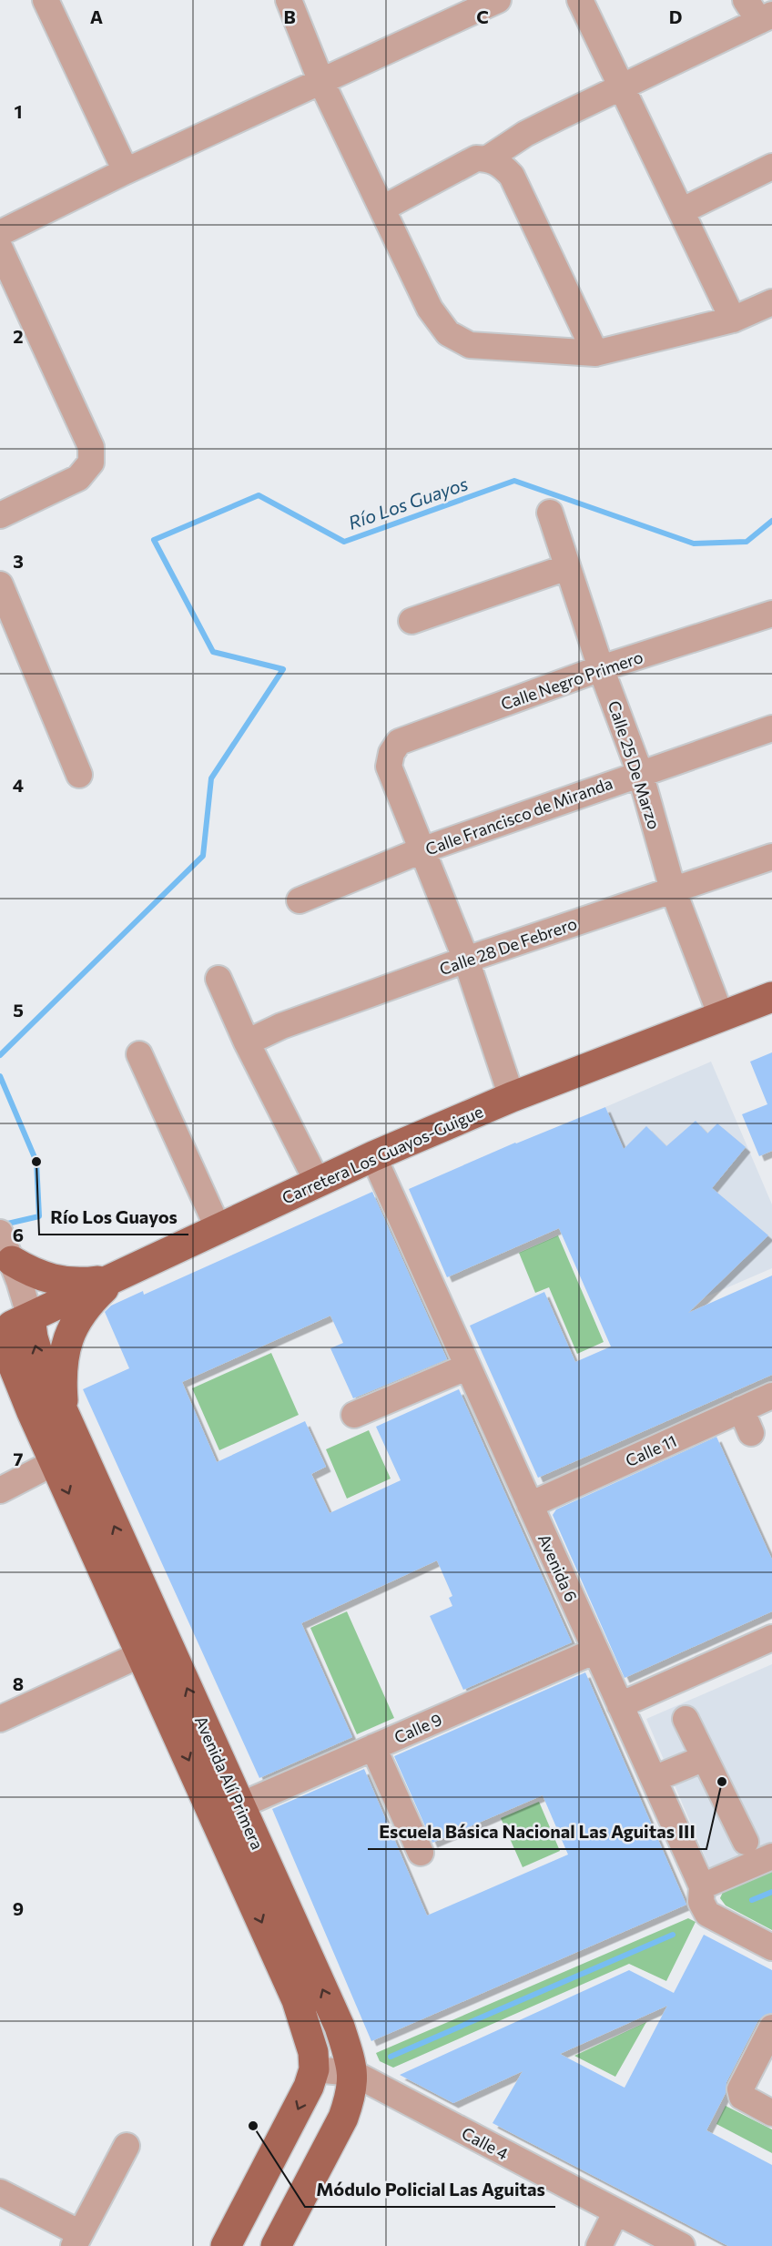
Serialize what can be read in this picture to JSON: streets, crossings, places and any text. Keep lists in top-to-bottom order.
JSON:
{
  "streets": {
    "main road": ["Carretera Los Guayos-Guigue", "Avenida Alí Primera"],
    "street": [
      "Calle Negro Primero",
      "Calle 25 De Marzo",
      "Calle Francisco de Miranda",
      "Calle 28 De Febrero",
      "Calle 11",
      "Avenida 6",
      "Calle 9",
      "Calle 4"
    ]
  },
  "crossings": [
    ["Calle Negro Primero", "Calle 25 De Marzo"],
    ["Calle Negro Primero", "Calle Francisco de Miranda"],
    ["Calle 25 De Marzo", "Calle Francisco de Miranda"],
    ["Calle 25 De Marzo", "Calle 28 De Febrero"],
    ["Calle 25 De Marzo", "Carretera Los Guayos-Guigue"],
    ["Carretera Los Guayos-Guigue", "Avenida 6"],
    ["Carretera Los Guayos-Guigue", "Avenida Alí Primera"],
    ["Calle 11", "Avenida 6"],
    ["Avenida 6", "Calle 9"],
    ["Calle 9", "Avenida Alí Primera"],
    ["Avenida Alí Primera", "Calle 4"]
  ],
  "water": ["Río Los Guayos"],
  "places": ["Río Los Guayos", "Escuela Básica Nacional Las Aguitas III", "Módulo Policial Las Aguitas"],
  "grid": {
    "columns": [
      "A",
      "B",
      "C",
      "D"
    ],
    "rows": [
      "1",
      "2",
      "3",
      "4",
      "5",
      "6",
      "7",
      "8",
      "9"
    ]
  }
}
